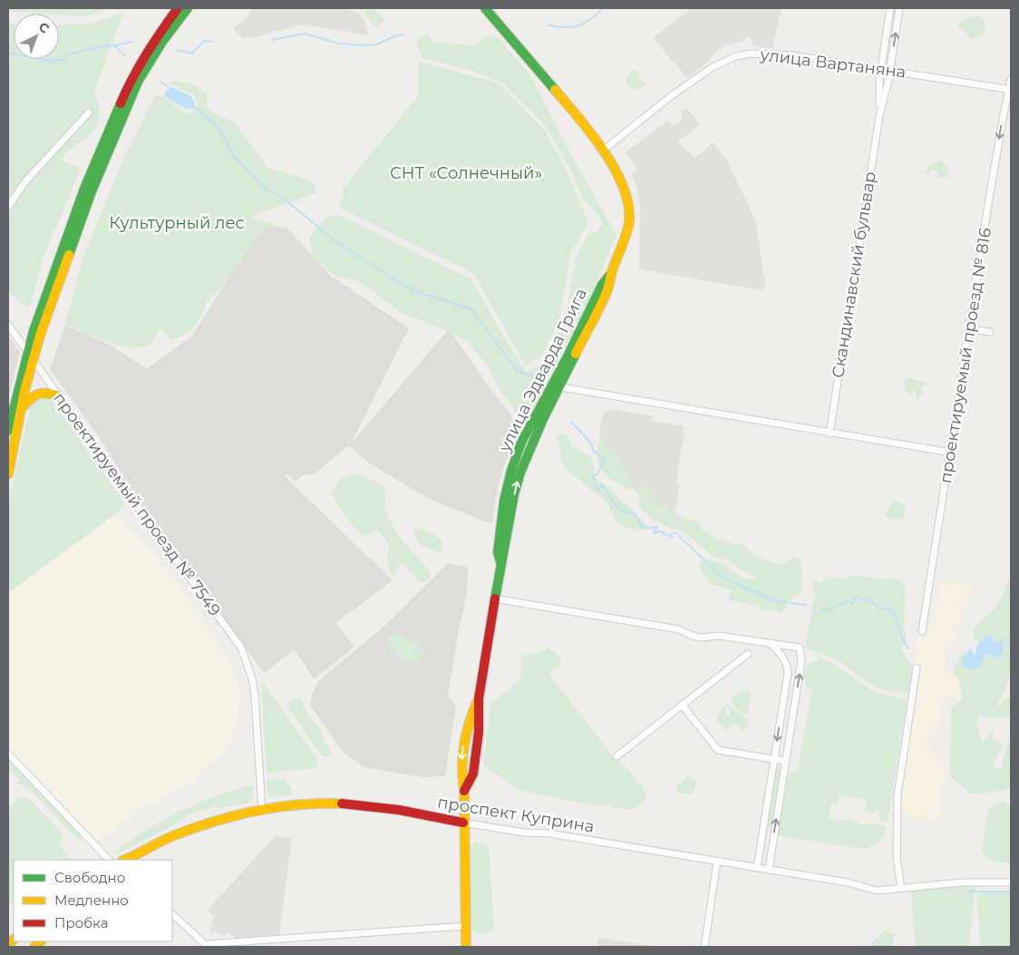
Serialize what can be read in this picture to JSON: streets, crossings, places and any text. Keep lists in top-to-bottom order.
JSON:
{
  "streets": {
    "street": [
      "улица Вартаняна",
      "Скандинавский бульвар",
      "проектируемый проезд № 816",
      "улица Эдварда Грига",
      "проектируемый проезд № 7549",
      "проспект Куприна"
    ]
  },
  "crossings": [
    ["улица Вартаняна", "Скандинавский бульвар"],
    ["улица Вартаняна", "проектируемый проезд № 816"],
    ["улица Вартаняна", "улица Эдварда Грига"],
    ["улица Эдварда Грига", "проспект Куприна"],
    ["проектируемый проезд № 7549", "проспект Куприна"]
  ],
  "one_way": ["проектируемый проезд № 816"],
  "parks": ["СНТ «Солнечный»", "Культурный лес"],
  "legend": ["Свободно", "Медленно", "Пробка"],
  "north": "top right"
}
